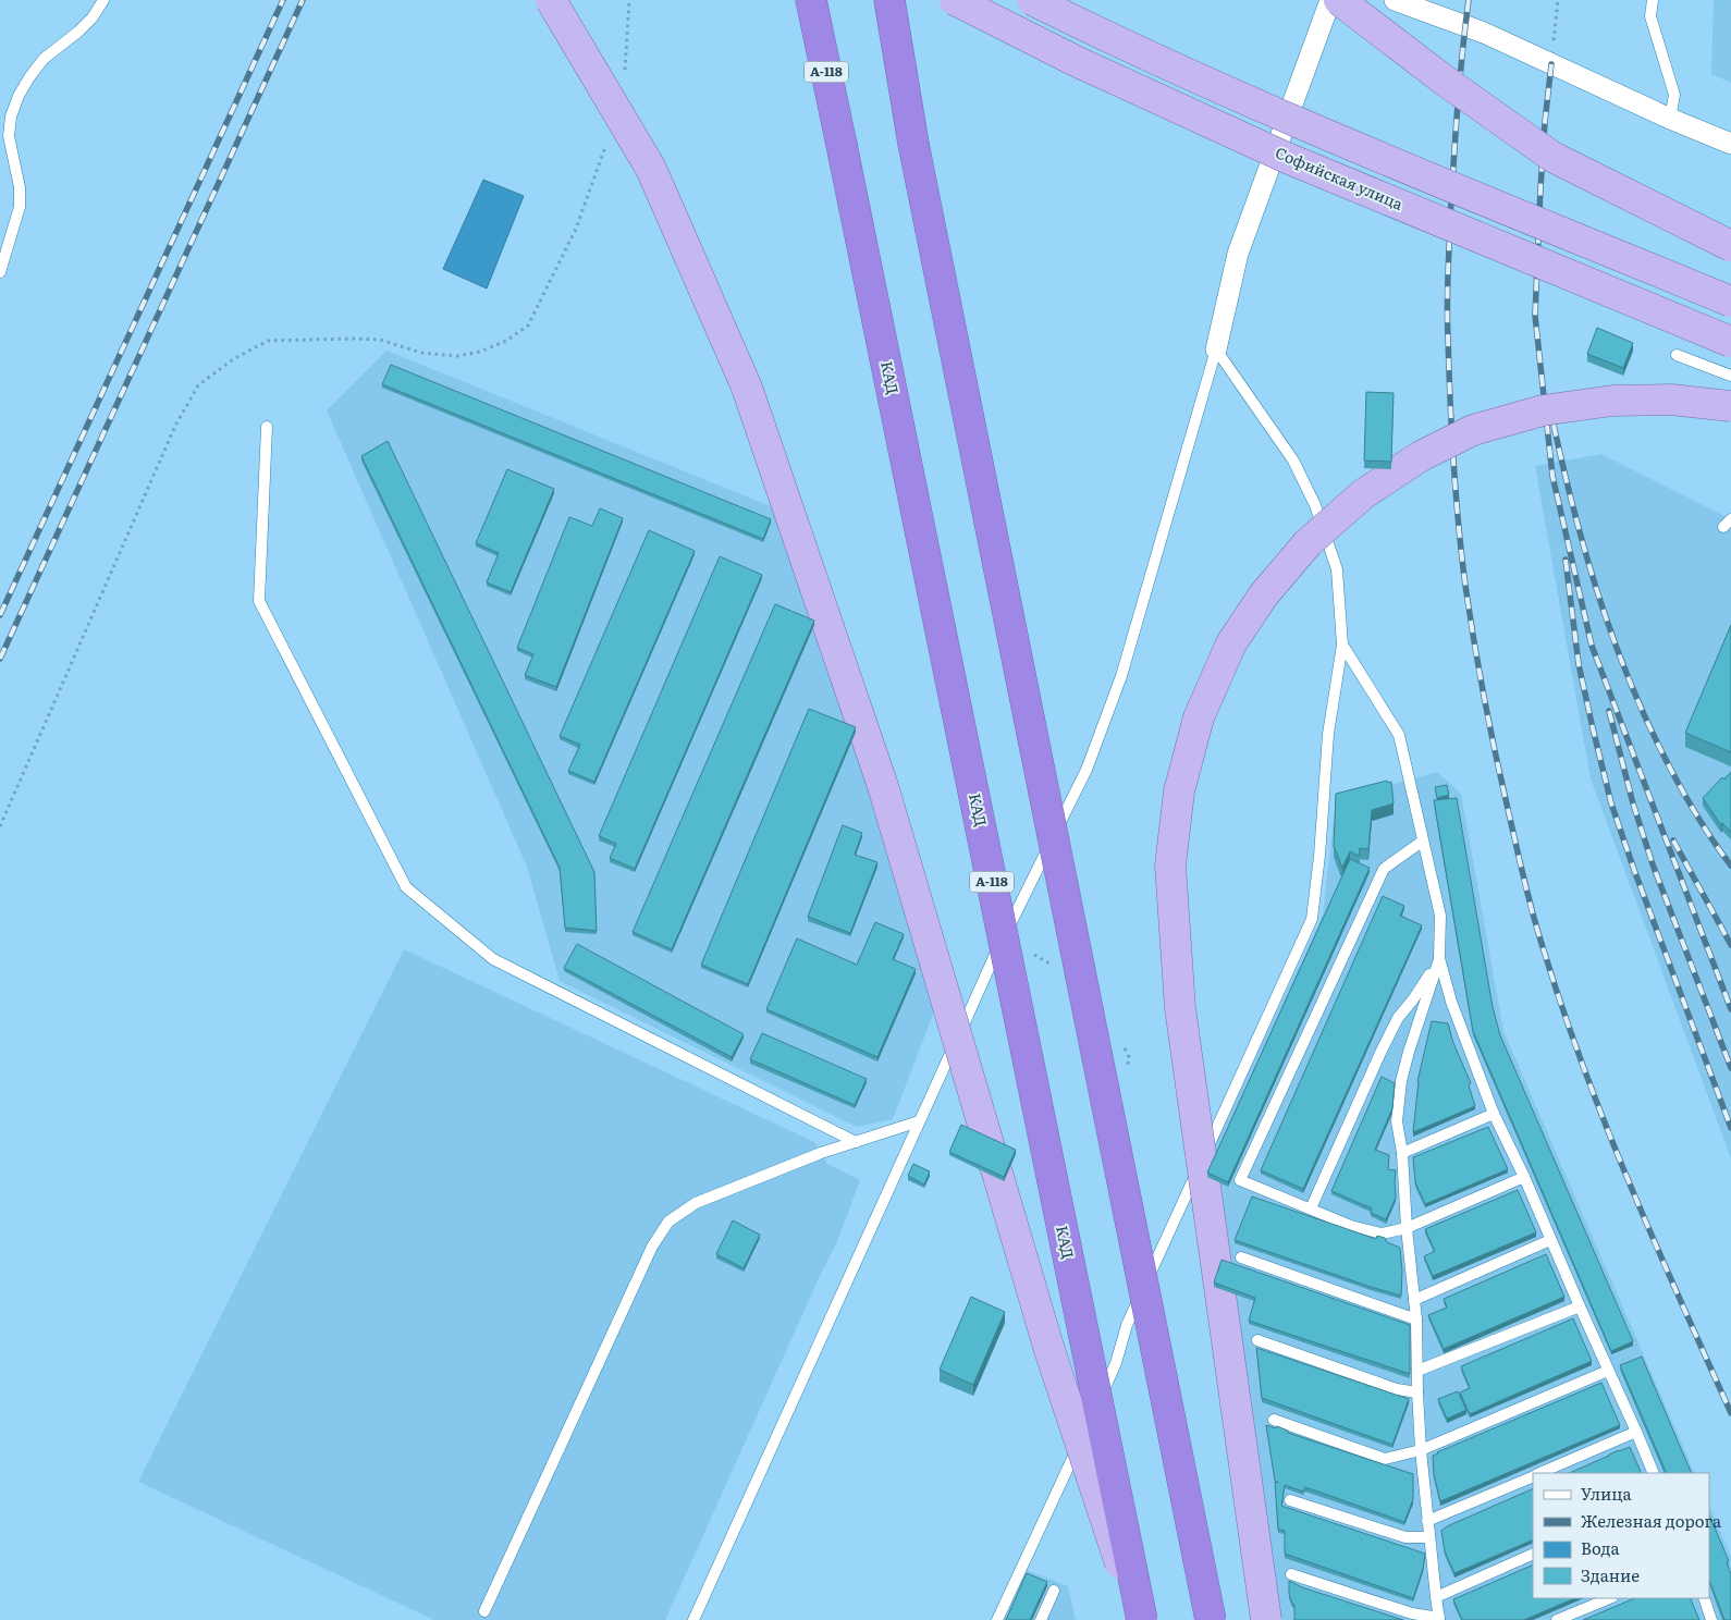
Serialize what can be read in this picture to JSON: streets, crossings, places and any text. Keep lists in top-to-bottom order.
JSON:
{
  "streets": {
    "highway": ["А-118", "КАД"],
    "main road": ["Софийская улица"]
  },
  "legend": [
    "Улица",
    "Железная дорога",
    "Вода",
    "Здание"
  ]
}
